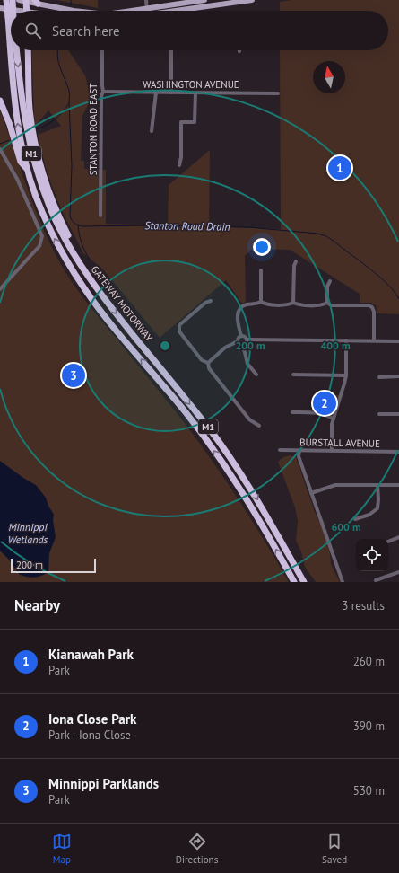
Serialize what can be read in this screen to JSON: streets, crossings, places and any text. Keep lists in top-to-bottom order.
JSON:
{
  "streets": {
    "highway": ["M1", "GATEWAY MOTORWAY"],
    "street": ["WASHINGTON AVENUE", "STANTON ROAD EAST", "BURSTALL AVENUE"]
  },
  "crossings": [
    ["WASHINGTON AVENUE", "STANTON ROAD EAST"]
  ],
  "water": ["Stanton Road Drain", "Minnippi Wetlands"],
  "scale_bar": "200 m",
  "north": "top",
  "page": {
    "search": "Search here",
    "pins": ["1", "3", "2"],
    "scale": "200 m",
    "heading": ["Nearby", "3 results"],
    "list": [
      {
        "mark": "1",
        "name": "Kianawah Park",
        "note": "Park",
        "value": "260 m"
      },
      {
        "mark": "2",
        "name": "Iona Close Park",
        "note": "Park · Iona Close",
        "value": "390 m"
      },
      {
        "mark": "3",
        "name": "Minnippi Parklands",
        "note": "Park",
        "value": "530 m"
      }
    ],
    "nav": ["Map", "Directions", "Saved"]
  },
  "rings": ["200 m", "400 m", "600 m"]
}
